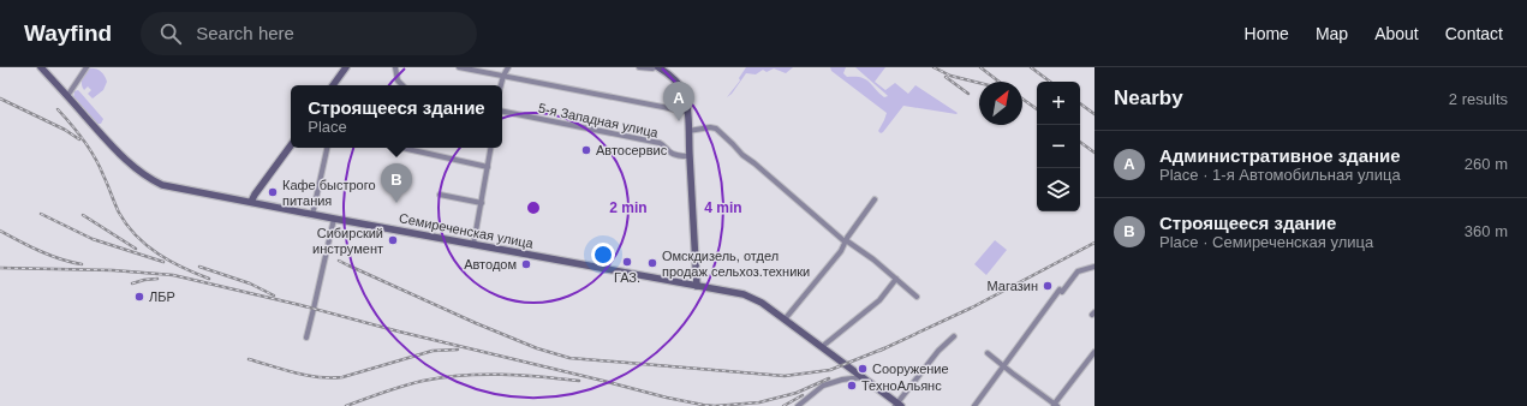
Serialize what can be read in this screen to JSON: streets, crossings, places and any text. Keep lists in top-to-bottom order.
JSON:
{
  "streets": {
    "main road": ["Семиреченская улица"],
    "street": ["5-я Западная улица"]
  },
  "places": [
    "Автосервис",
    "Кафе быстрого питания",
    "Сибирский инструмент",
    "ГАЗ.",
    "Омскдизель, отдел продаж сельхоз.техники",
    "Автодом",
    "Магазин",
    "ЛБР",
    "Сооружение",
    "ТехноАльянс"
  ],
  "north": "top right",
  "page": {
    "header": "Wayfind",
    "search": "Search here",
    "nav": [
      "Home",
      "Map",
      "About",
      "Contact"
    ],
    "heading": ["Nearby", "2 results"],
    "map_buttons": ["+", "−"],
    "pins": ["A", "B"],
    "popup": ["Строящееся здание", "Place"],
    "list": [
      {
        "mark": "A",
        "name": "Административное здание",
        "note": "Place · 1-я Автомобильная улица",
        "value": "260 m"
      },
      {
        "mark": "B",
        "name": "Строящееся здание",
        "note": "Place · Семиреченская улица",
        "value": "360 m"
      }
    ]
  },
  "rings": ["2 min", "4 min"]
}
